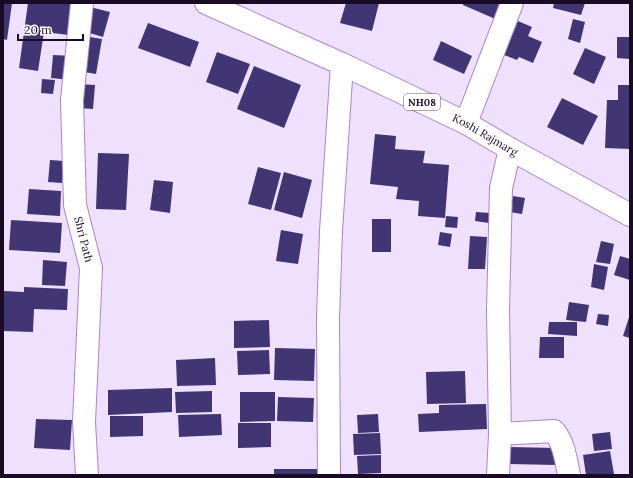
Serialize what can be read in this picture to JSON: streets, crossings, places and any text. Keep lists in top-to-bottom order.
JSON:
{
  "streets": {
    "street": ["NH08", "Koshi Rajmarg", "Shri Path"]
  },
  "scale_bar": "20 m"
}
